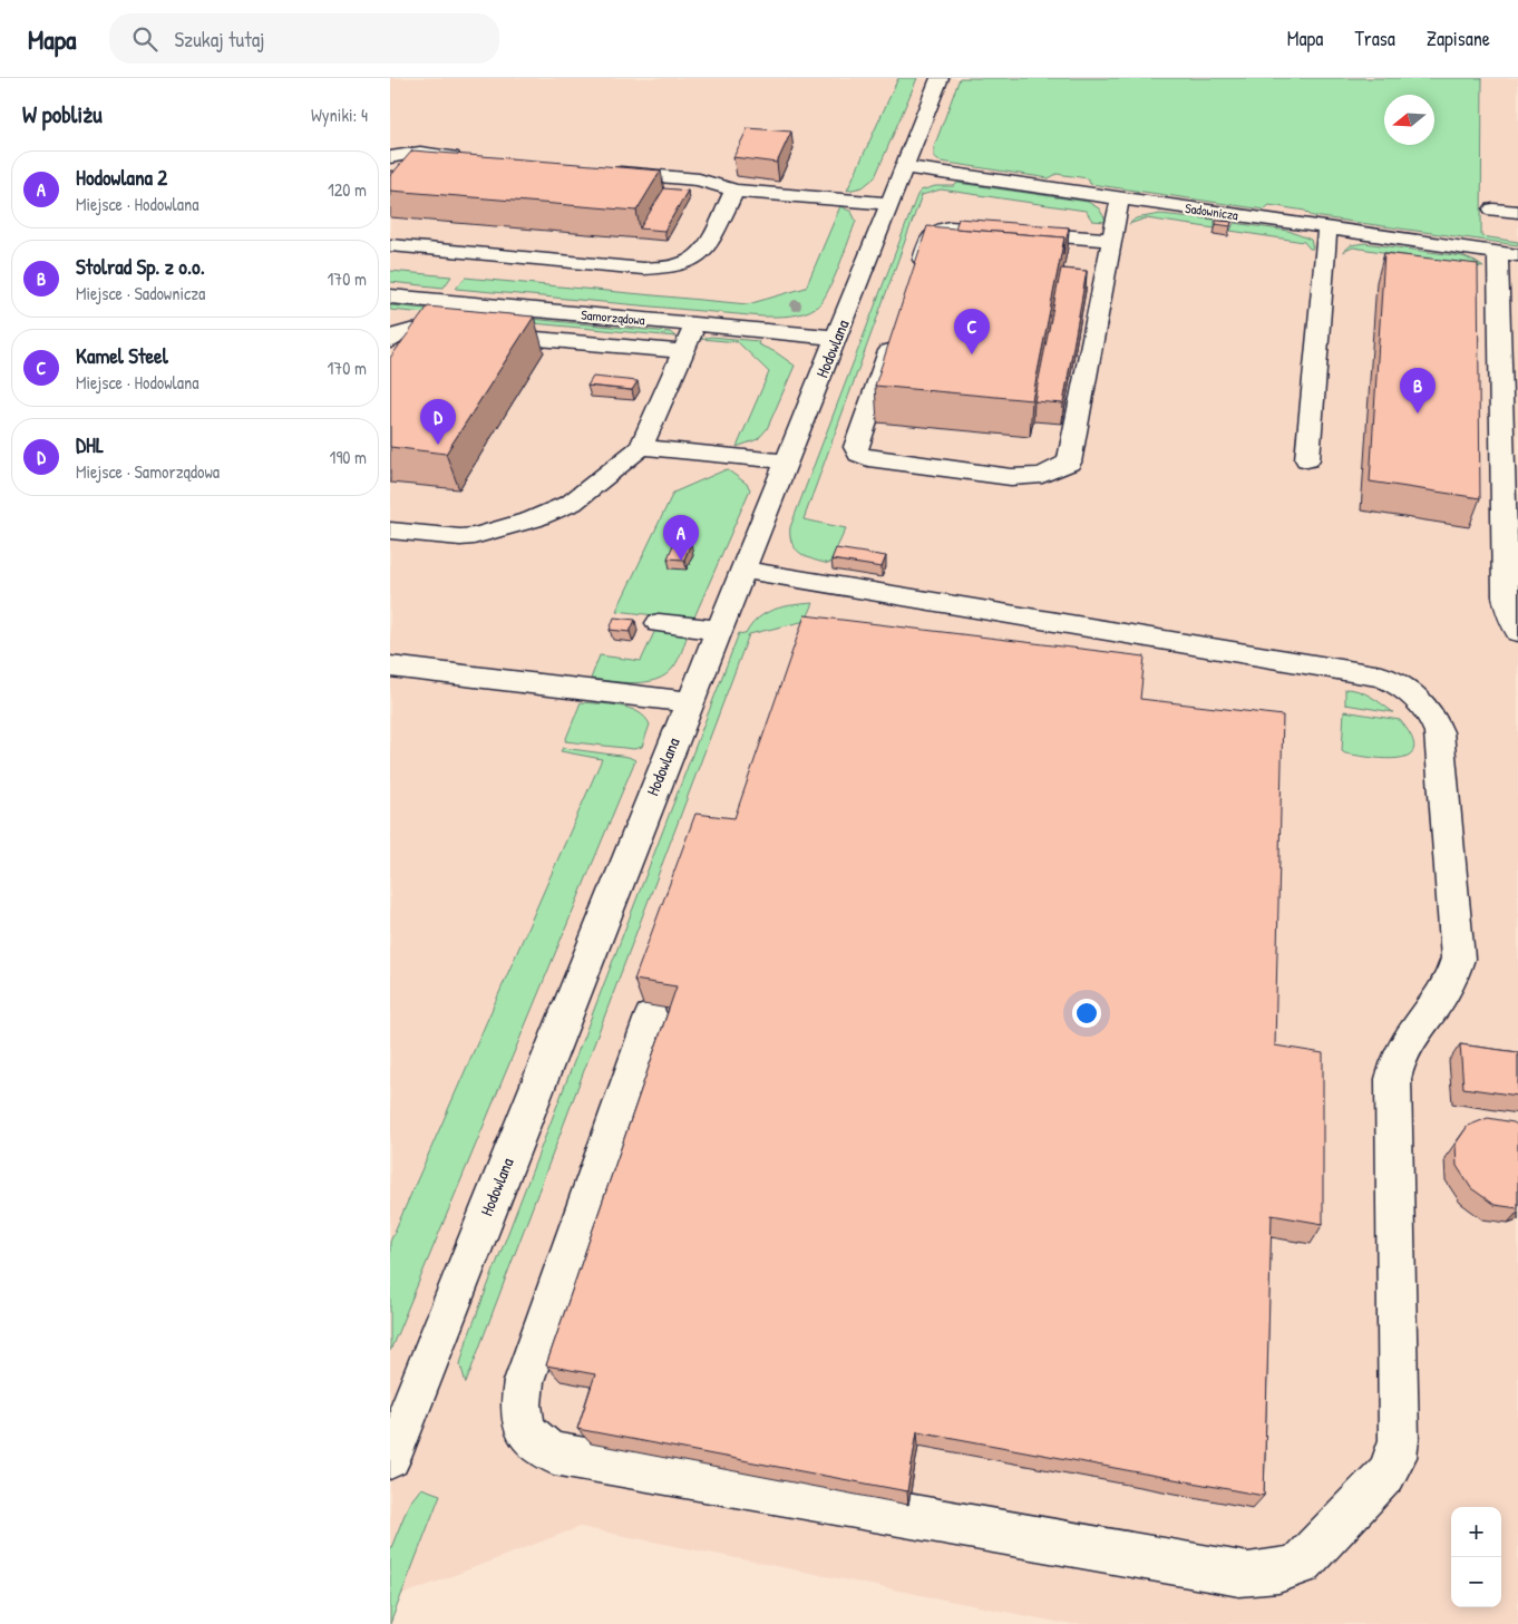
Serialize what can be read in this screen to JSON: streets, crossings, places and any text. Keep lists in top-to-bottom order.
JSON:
{
  "streets": {
    "street": ["Sadownicza", "Samorządowa", "Hodowlana"]
  },
  "crossings": [
    ["Sadownicza", "Hodowlana"],
    ["Samorządowa", "Hodowlana"]
  ],
  "north": "left",
  "page": {
    "header": "Mapa",
    "search": "Szukaj tutaj",
    "nav": ["Mapa", "Trasa", "Zapisane"],
    "heading": ["W pobliżu", "Wyniki: 4"],
    "list": [
      {
        "mark": "A",
        "name": "Hodowlana 2",
        "note": "Miejsce · Hodowlana",
        "value": "120 m"
      },
      {
        "mark": "B",
        "name": "Stolrad Sp. z o.o.",
        "note": "Miejsce · Sadownicza",
        "value": "170 m"
      },
      {
        "mark": "C",
        "name": "Kamel Steel",
        "note": "Miejsce · Hodowlana",
        "value": "170 m"
      },
      {
        "mark": "D",
        "name": "DHL",
        "note": "Miejsce · Samorządowa",
        "value": "190 m"
      }
    ],
    "pins": [
      "C",
      "B",
      "D",
      "A"
    ],
    "map_buttons": ["+", "−"]
  }
}
